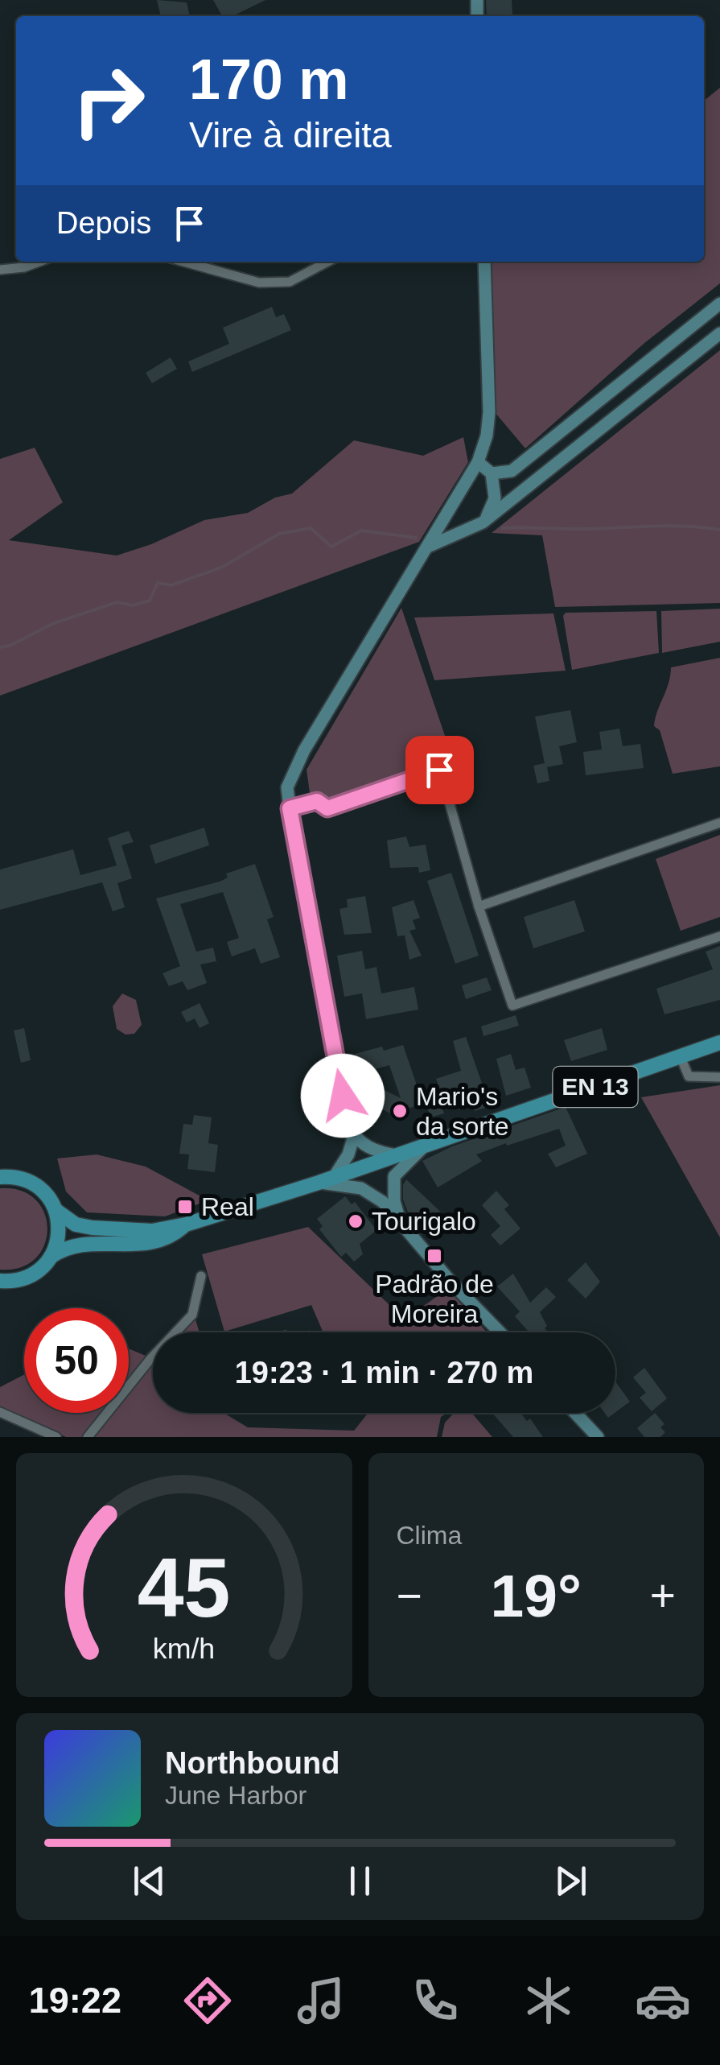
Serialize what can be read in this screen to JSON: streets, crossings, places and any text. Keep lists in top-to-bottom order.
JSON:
{
  "streets": {
    "main road": ["EN 13"]
  },
  "places": {
    "other": ["Mario's da sorte", "Tourigalo"],
    "transit": ["Real", "Padrão de Moreira"]
  },
  "page": {
    "turn": ["170 m", "Vire à direita"],
    "then": "Depois",
    "limit": "50",
    "trip": "19:23 · 1 min · 270 m",
    "tile": "Clima",
    "heat": ["−", "19°", "+"],
    "song": ["Northbound", "June Harbor"],
    "tabs": "19:22",
    "gauge": ["45", "km/h"]
  }
}
